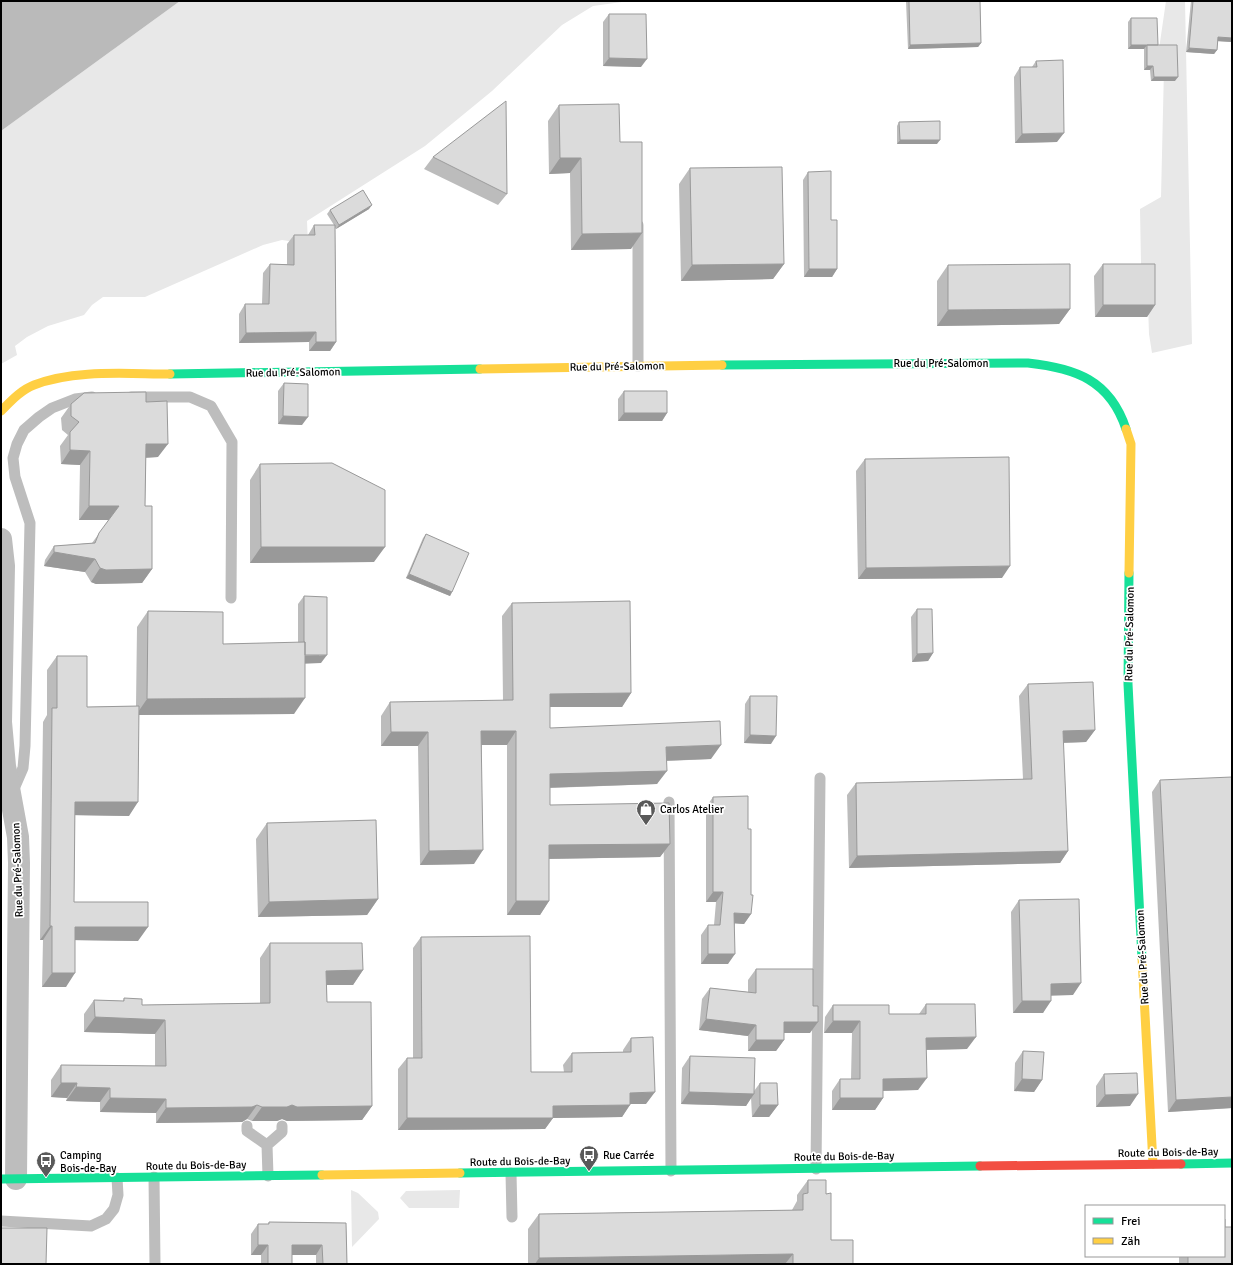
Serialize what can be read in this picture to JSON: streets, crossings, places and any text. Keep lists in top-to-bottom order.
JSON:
{
  "streets": {
    "street": ["Rue du Pré-Salomon", "Route du Bois-de-Bay"]
  },
  "crossings": [
    ["Rue du Pré-Salomon", "Route du Bois-de-Bay"]
  ],
  "places": {
    "shop": ["Carlos Atelier"],
    "bus stop": ["Rue Carrée", "Camping Bois-de-Bay"]
  },
  "legend": ["Frei", "Zäh"]
}
